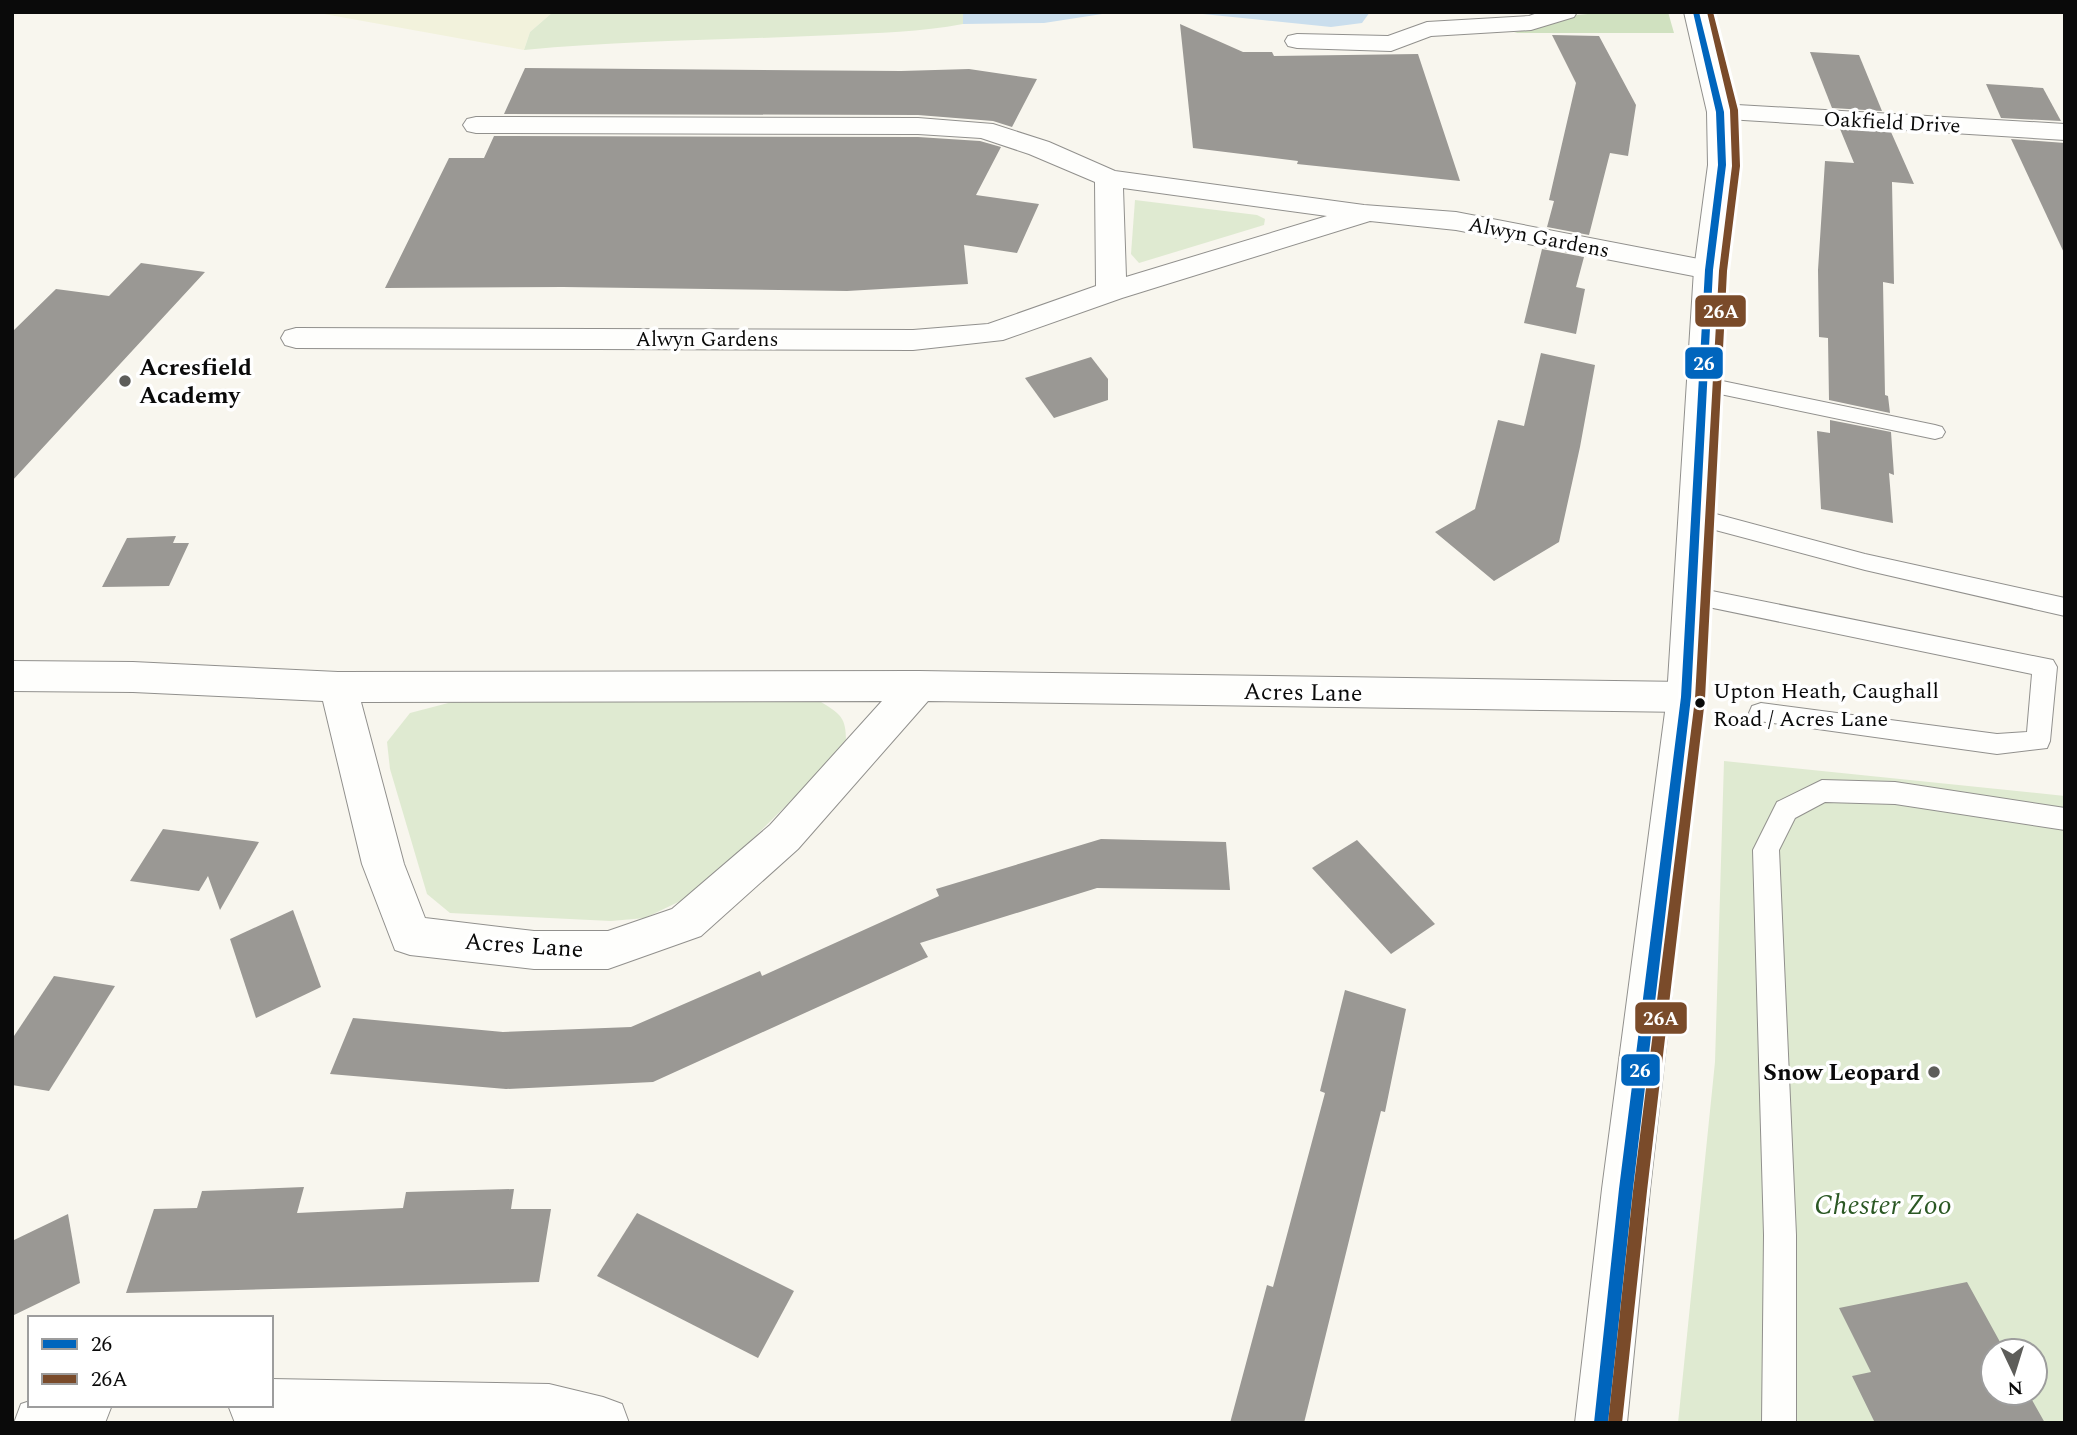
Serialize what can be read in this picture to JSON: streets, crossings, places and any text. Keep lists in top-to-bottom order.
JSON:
{
  "streets": {
    "street": ["Oakfield Drive", "Alwyn Gardens", "Acres Lane"]
  },
  "parks": ["Chester Zoo"],
  "places": ["Acresfield Academy", "Upton Heath, Caughall Road / Acres Lane", "Snow Leopard"],
  "lines": ["transit line 26", "transit line 26A"],
  "legend": ["26", "26A"],
  "north": "bottom"
}
